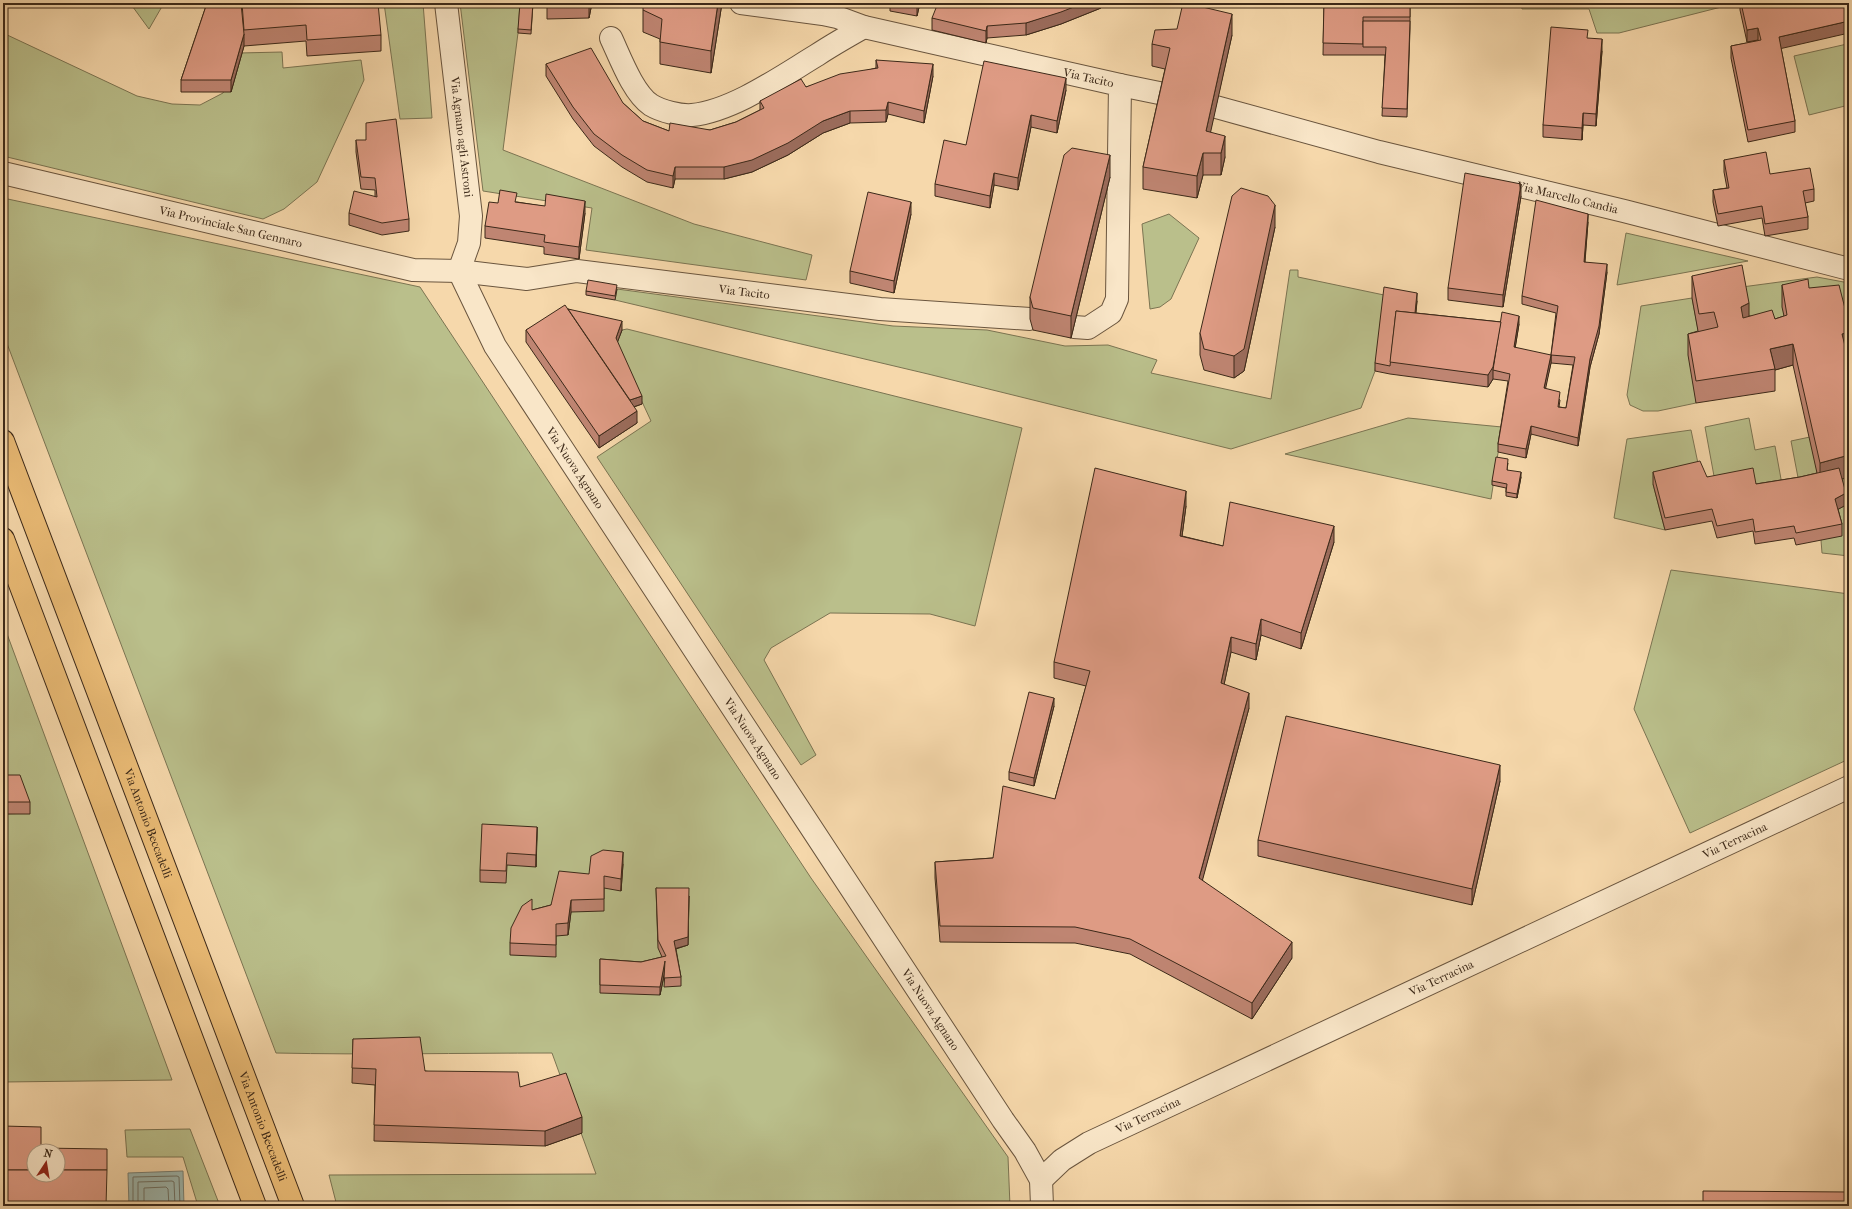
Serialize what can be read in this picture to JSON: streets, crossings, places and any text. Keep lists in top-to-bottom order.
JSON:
{
  "streets": {
    "main road": ["Via Antonio Beccadelli"],
    "street": [
      "Via Tacito",
      "Via Agnano agli Astroni",
      "Via Marcello Candia",
      "Via Provinciale San Gennaro",
      "Via Nuova Agnano",
      "Via Terracina"
    ]
  },
  "crossings": [
    ["Via Tacito", "Via Agnano agli Astroni"],
    ["Via Tacito", "Via Provinciale San Gennaro"],
    ["Via Tacito", "Via Nuova Agnano"],
    ["Via Agnano agli Astroni", "Via Provinciale San Gennaro"],
    ["Via Agnano agli Astroni", "Via Nuova Agnano"],
    ["Via Provinciale San Gennaro", "Via Nuova Agnano"],
    ["Via Nuova Agnano", "Via Terracina"]
  ],
  "north": "top"
}
